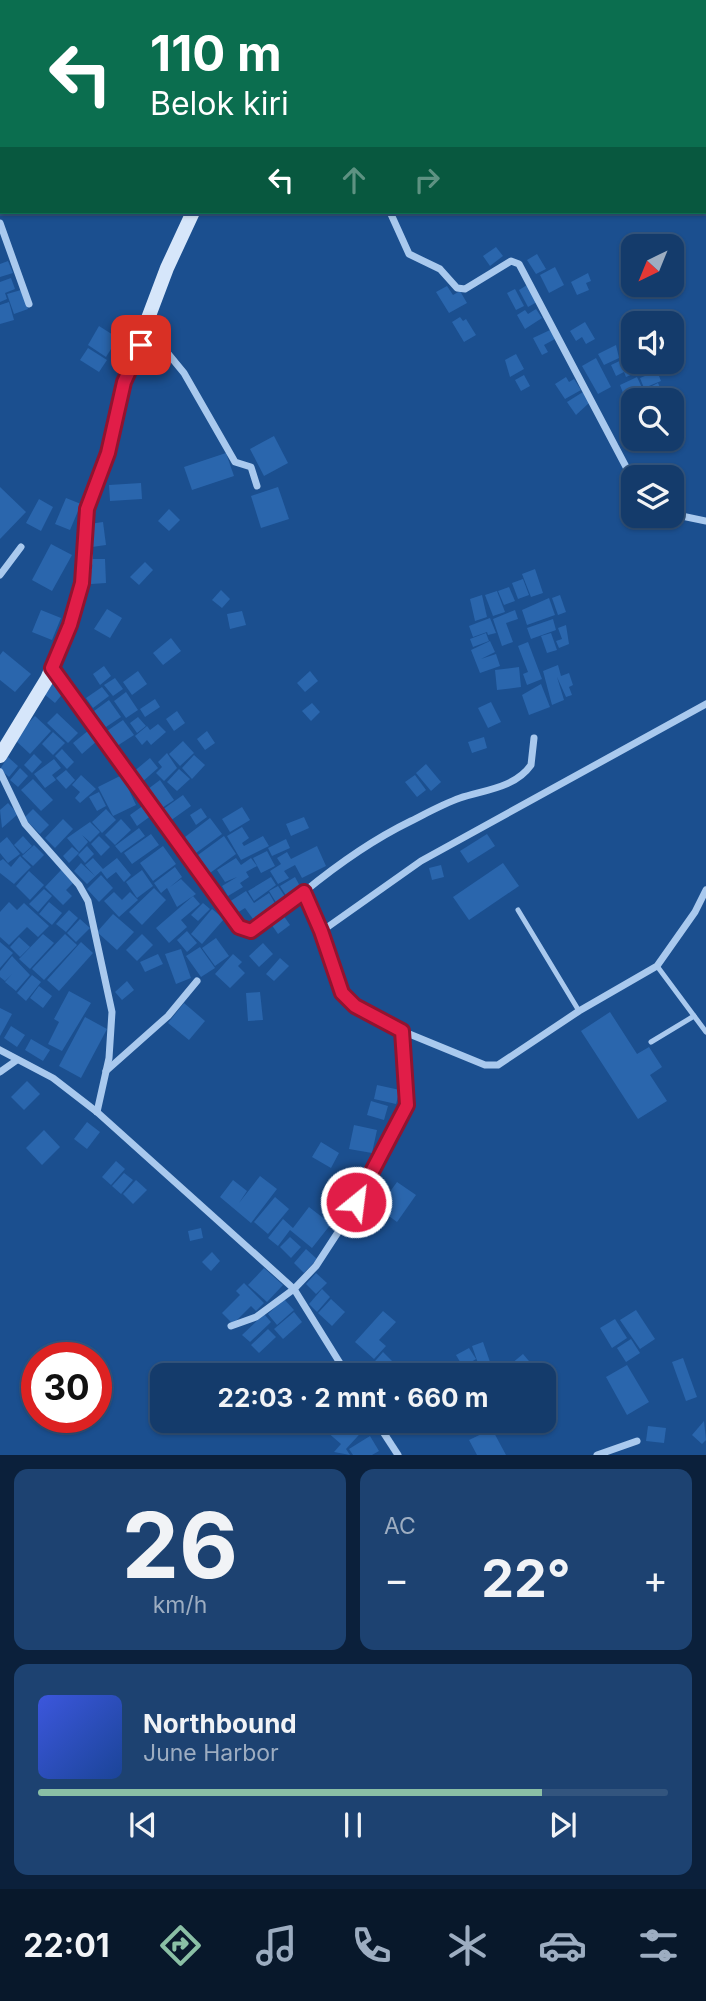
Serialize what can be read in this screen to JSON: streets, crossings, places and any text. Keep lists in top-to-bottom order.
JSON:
{
  "north": "bottom left",
  "page": {
    "turn": ["110 m", "Belok kiri"],
    "limit": "30",
    "trip": "22:03 · 2 mnt · 660 m",
    "tile": [
      ["26", "km/h"],
      "AC"
    ],
    "heat": ["−", "22°", "+"],
    "song": ["Northbound", "June Harbor"],
    "tabs": "22:01"
  }
}
